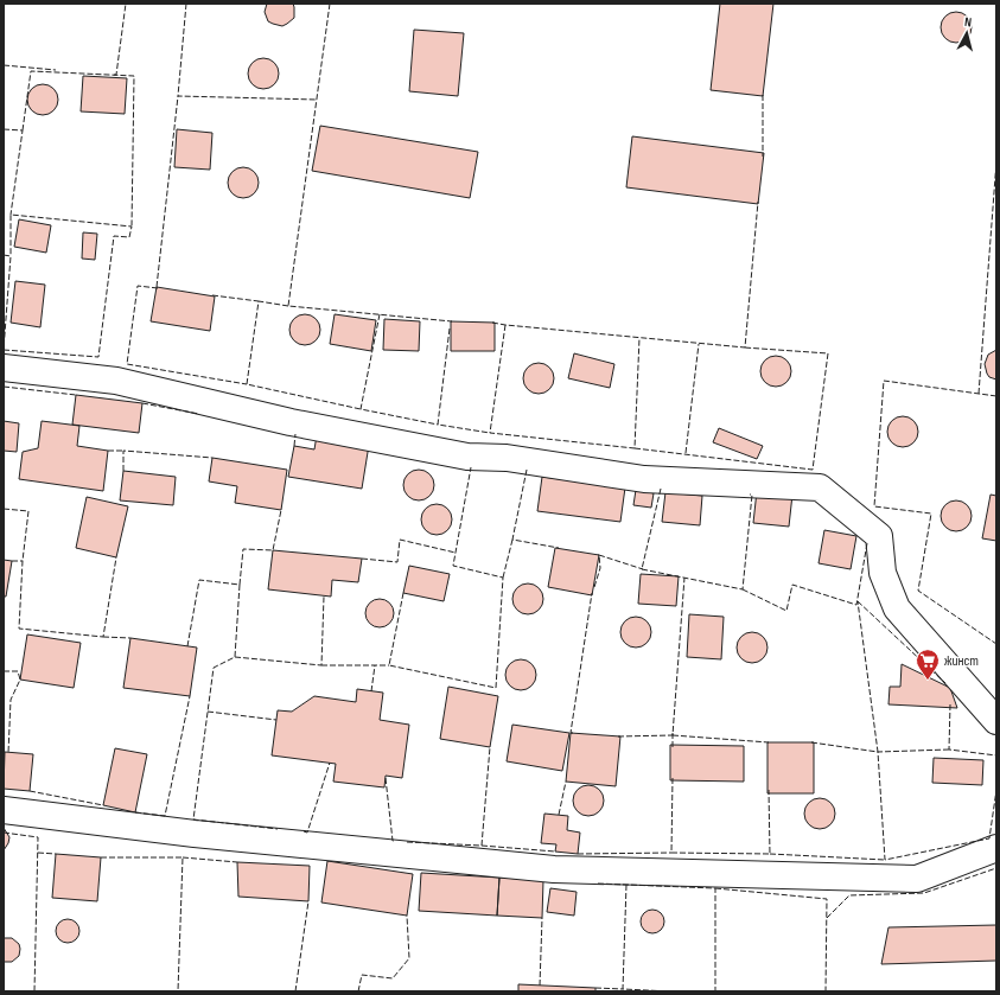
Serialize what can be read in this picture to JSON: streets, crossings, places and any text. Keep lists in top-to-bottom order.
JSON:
{
  "places": {
    "supermarket": ["жинст"]
  },
  "north": "top"
}
